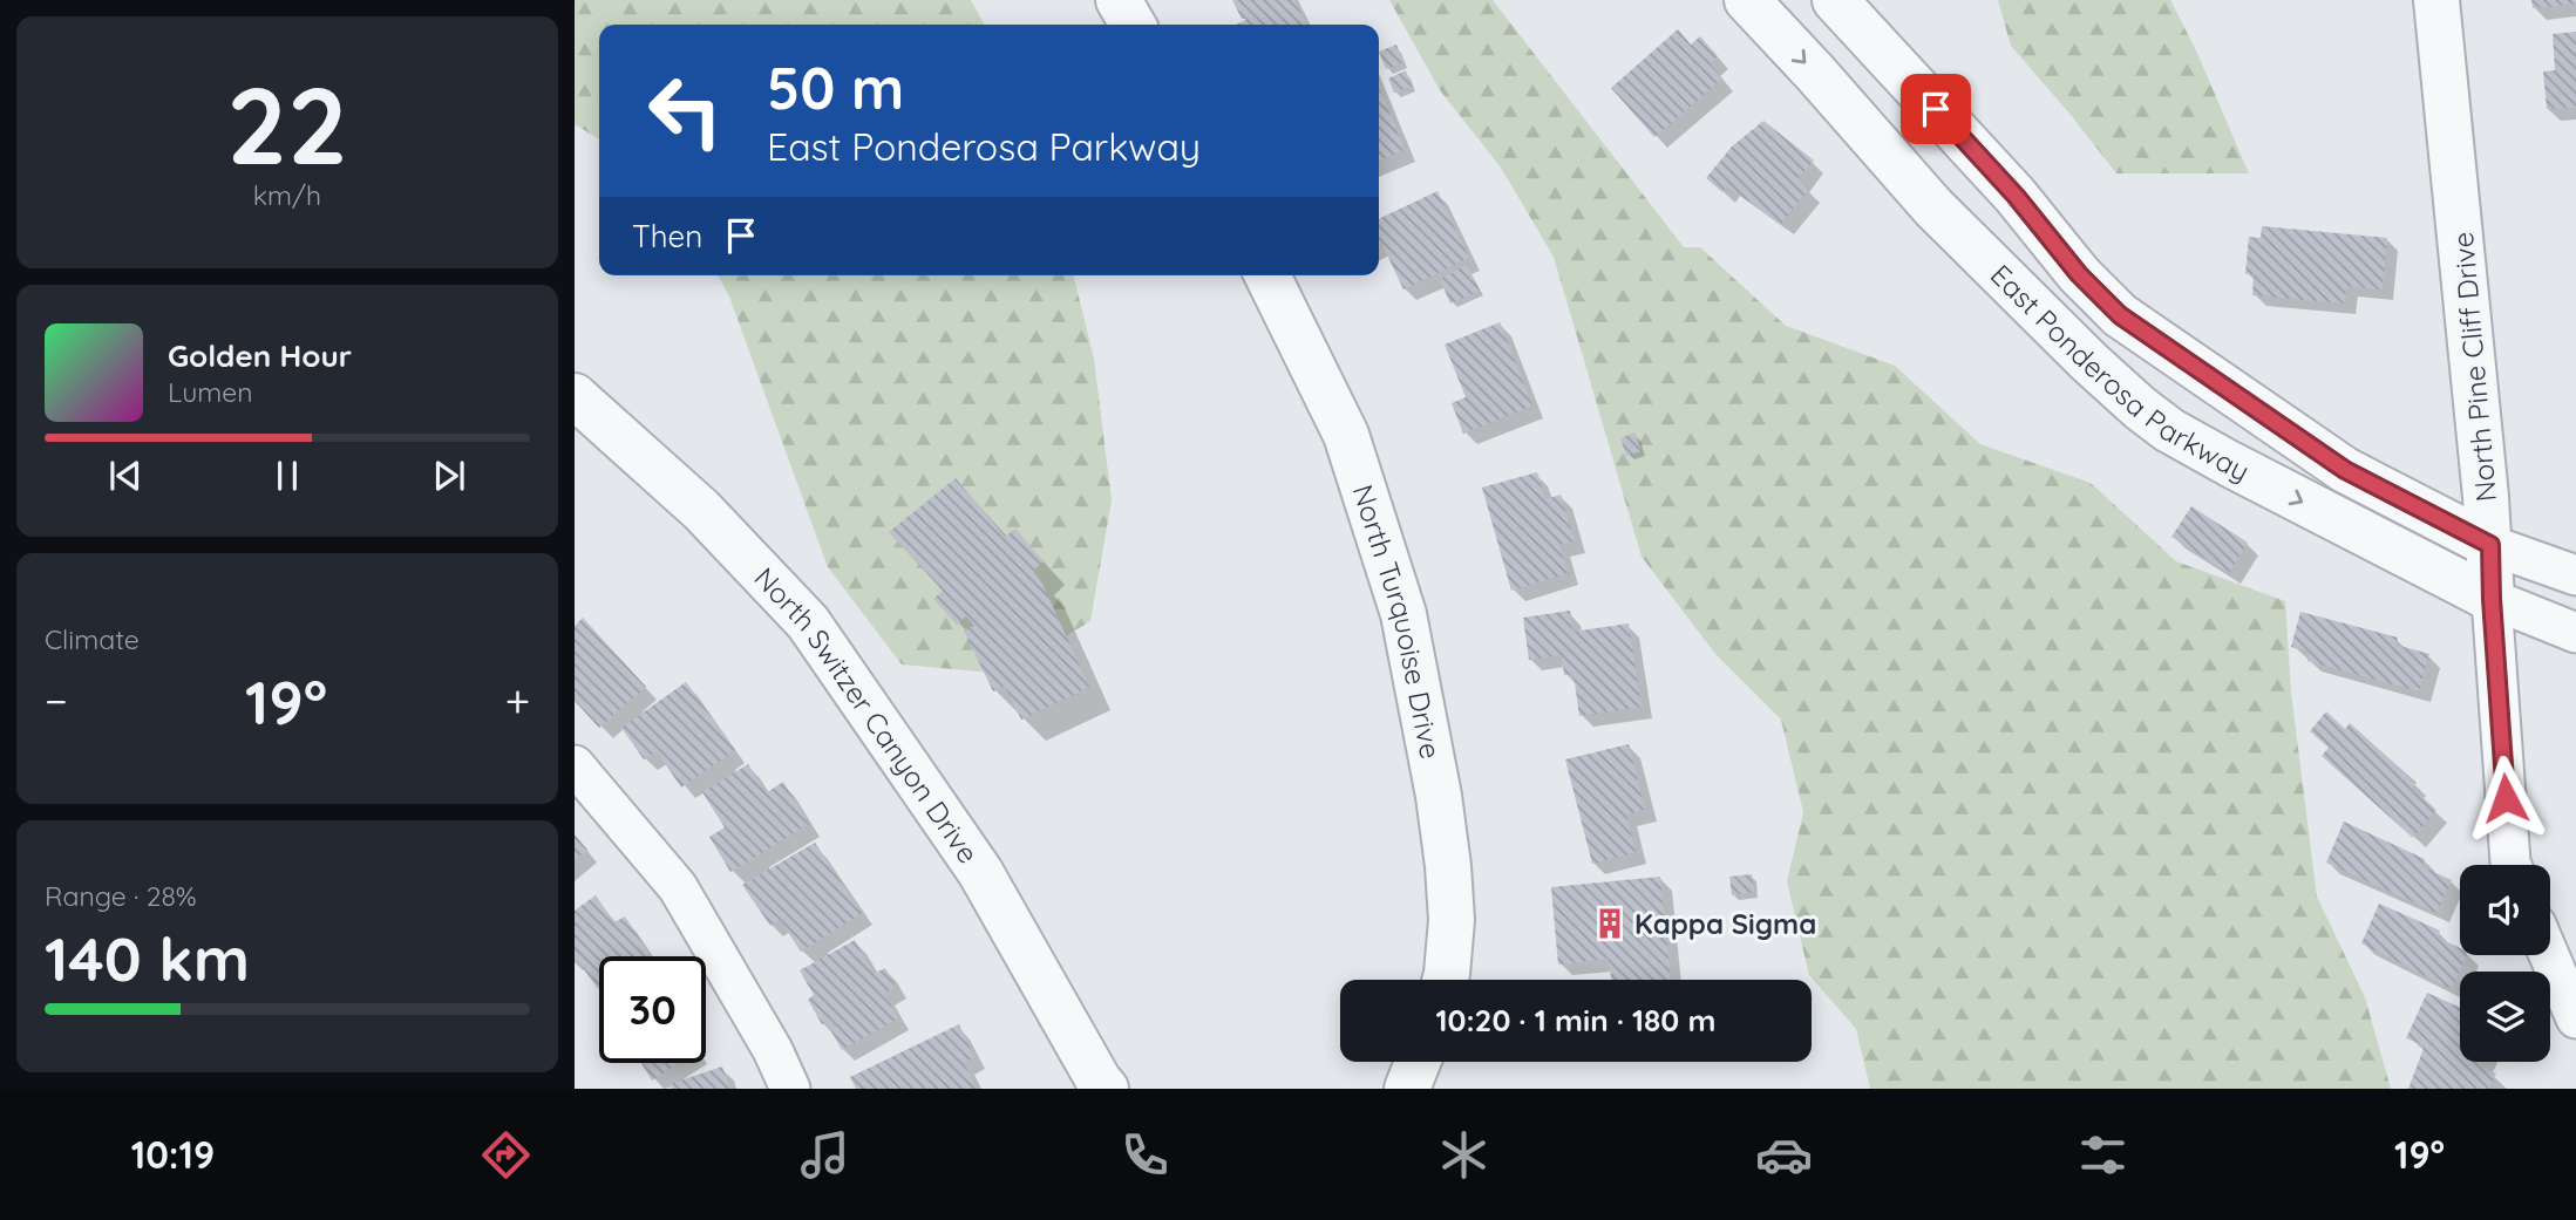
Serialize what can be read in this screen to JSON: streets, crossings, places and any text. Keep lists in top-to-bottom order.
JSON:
{
  "streets": {
    "street": [
      "North Pine Cliff Drive",
      "East Ponderosa Parkway",
      "North Turquoise Drive",
      "North Switzer Canyon Drive"
    ]
  },
  "crossings": [
    ["North Pine Cliff Drive", "East Ponderosa Parkway"]
  ],
  "places": {
    "building": ["Kappa Sigma"]
  },
  "page": {
    "tile": [
      ["22", "km/h"],
      "Climate",
      ["Range · 28%", "140 km"]
    ],
    "turn": ["50 m", "East Ponderosa Parkway"],
    "then": "Then",
    "song": ["Golden Hour", "Lumen"],
    "heat": ["−", "19°", "+"],
    "limit": "30",
    "trip": "10:20 · 1 min · 180 m",
    "tabs": ["10:19", "19°"]
  }
}
